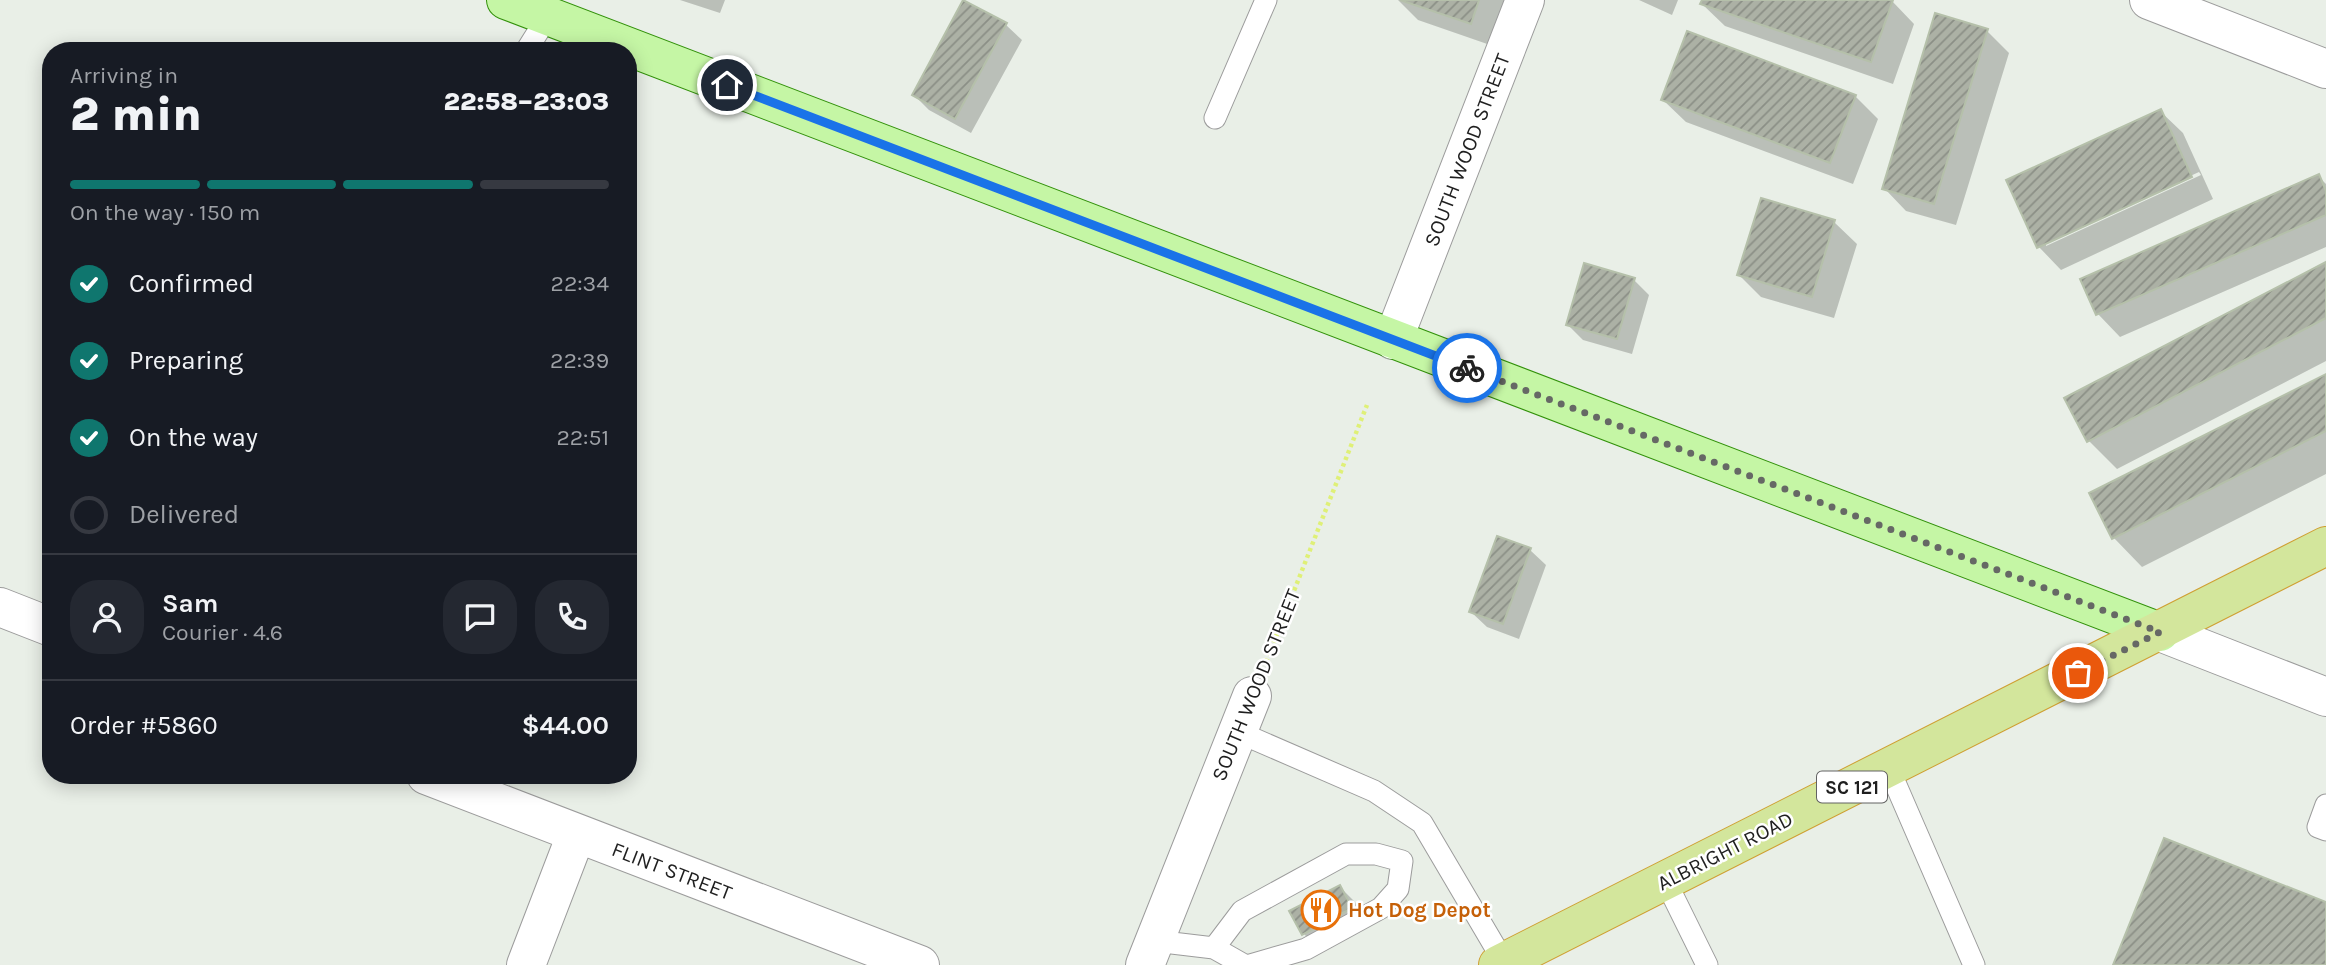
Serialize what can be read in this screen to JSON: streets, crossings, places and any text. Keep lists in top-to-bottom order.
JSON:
{
  "streets": {
    "highway": ["SC 121", "ALBRIGHT ROAD"],
    "street": ["SOUTH WOOD STREET", "FLINT STREET"]
  },
  "places": {
    "restaurant": ["Hot Dog Depot"]
  },
  "page": {
    "heading": ["2 min", "Arriving in", "22:58–23:03"],
    "panel": [
      "Sam",
      "Courier · 4.6",
      "Order #5860",
      "$44.00"
    ],
    "bar": "On the way · 150 m",
    "list": [
      ["Confirmed", "22:34"],
      ["Preparing", "22:39"],
      ["On the way", "22:51"],
      "Delivered"
    ]
  }
}
